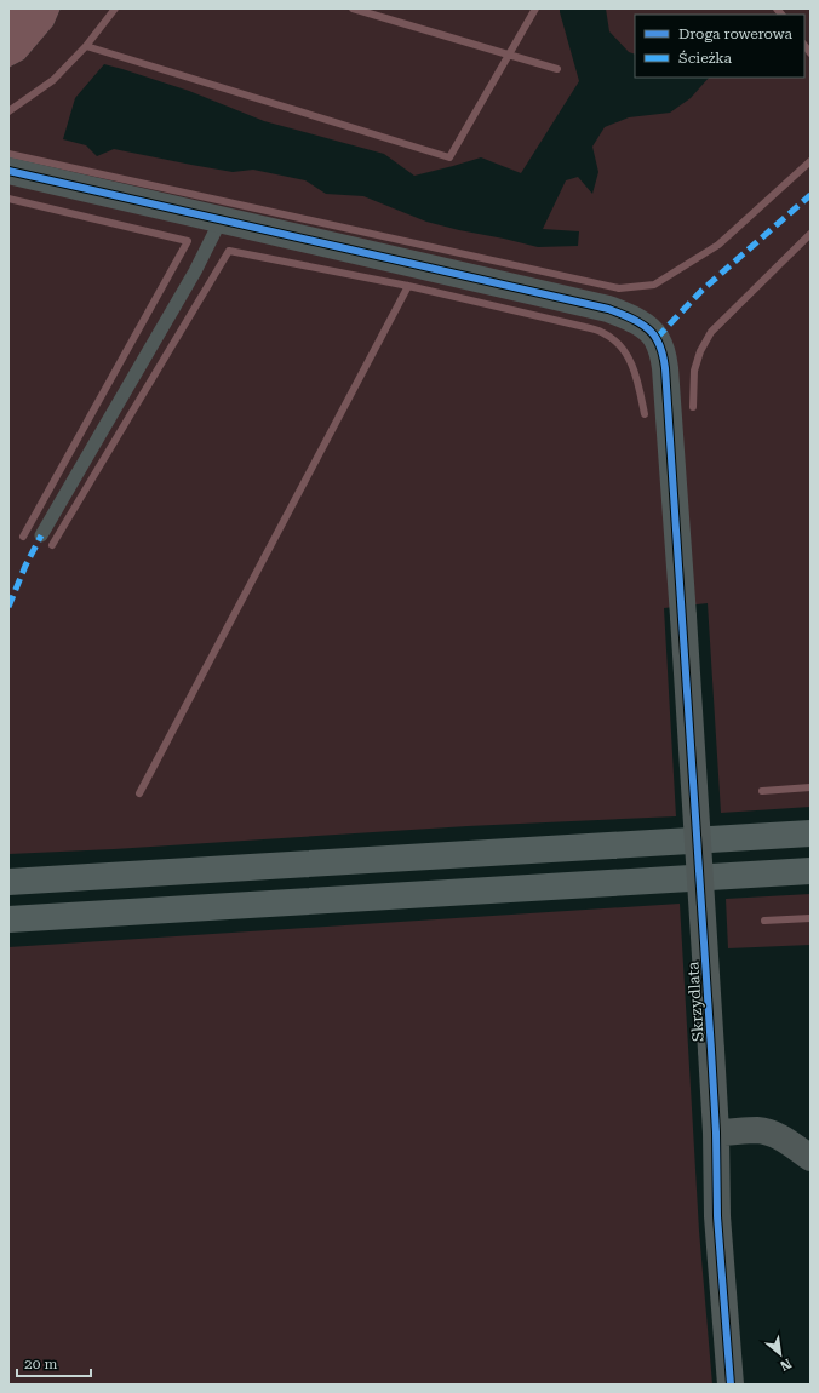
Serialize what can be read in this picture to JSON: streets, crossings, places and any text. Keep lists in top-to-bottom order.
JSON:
{
  "streets": {
    "street": ["Skrzydlata"]
  },
  "legend": ["Droga rowerowa", "Ścieżka"],
  "scale_bar": "20 m",
  "north": "bottom right"
}
